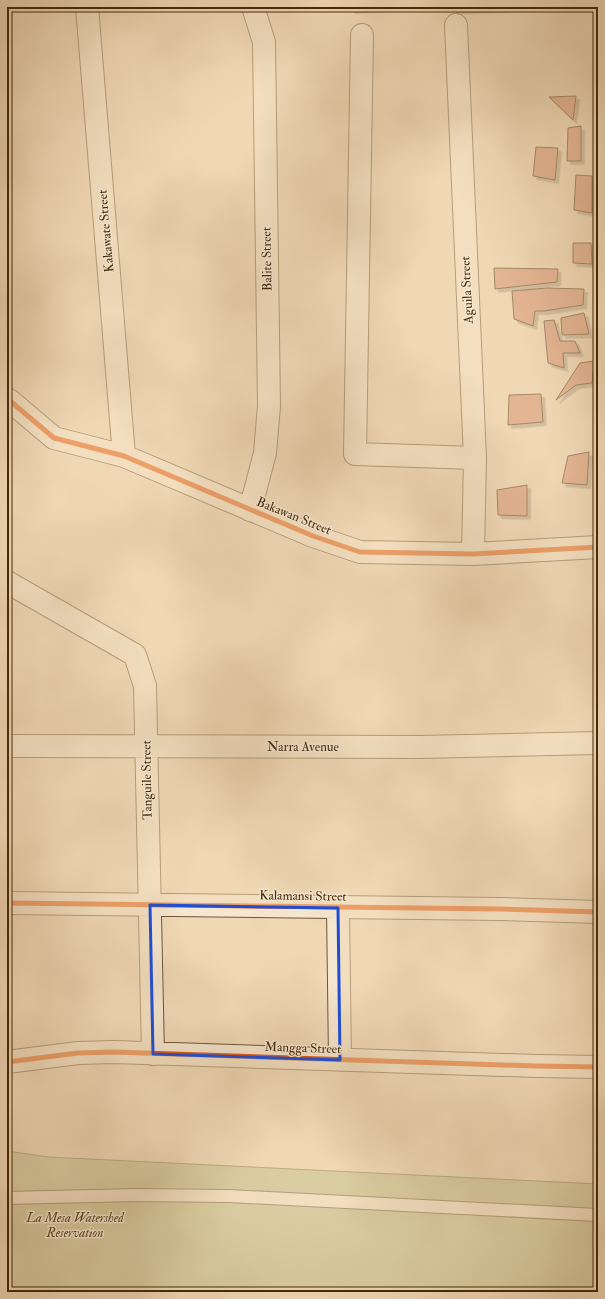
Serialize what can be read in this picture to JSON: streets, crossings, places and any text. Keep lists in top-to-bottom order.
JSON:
{
  "streets": {
    "street": [
      "Kakawate Street",
      "Balite Street",
      "Aguila Street",
      "Bakawan Street",
      "Narra Avenue",
      "Tanguile Street",
      "Kalamansi Street",
      "Mangga Street"
    ]
  },
  "crossings": [
    ["Kakawate Street", "Bakawan Street"],
    ["Balite Street", "Bakawan Street"],
    ["Aguila Street", "Bakawan Street"],
    ["Narra Avenue", "Tanguile Street"],
    ["Tanguile Street", "Kalamansi Street"],
    ["Tanguile Street", "Mangga Street"]
  ],
  "parks": ["La Mesa Watershed Reservation"]
}
